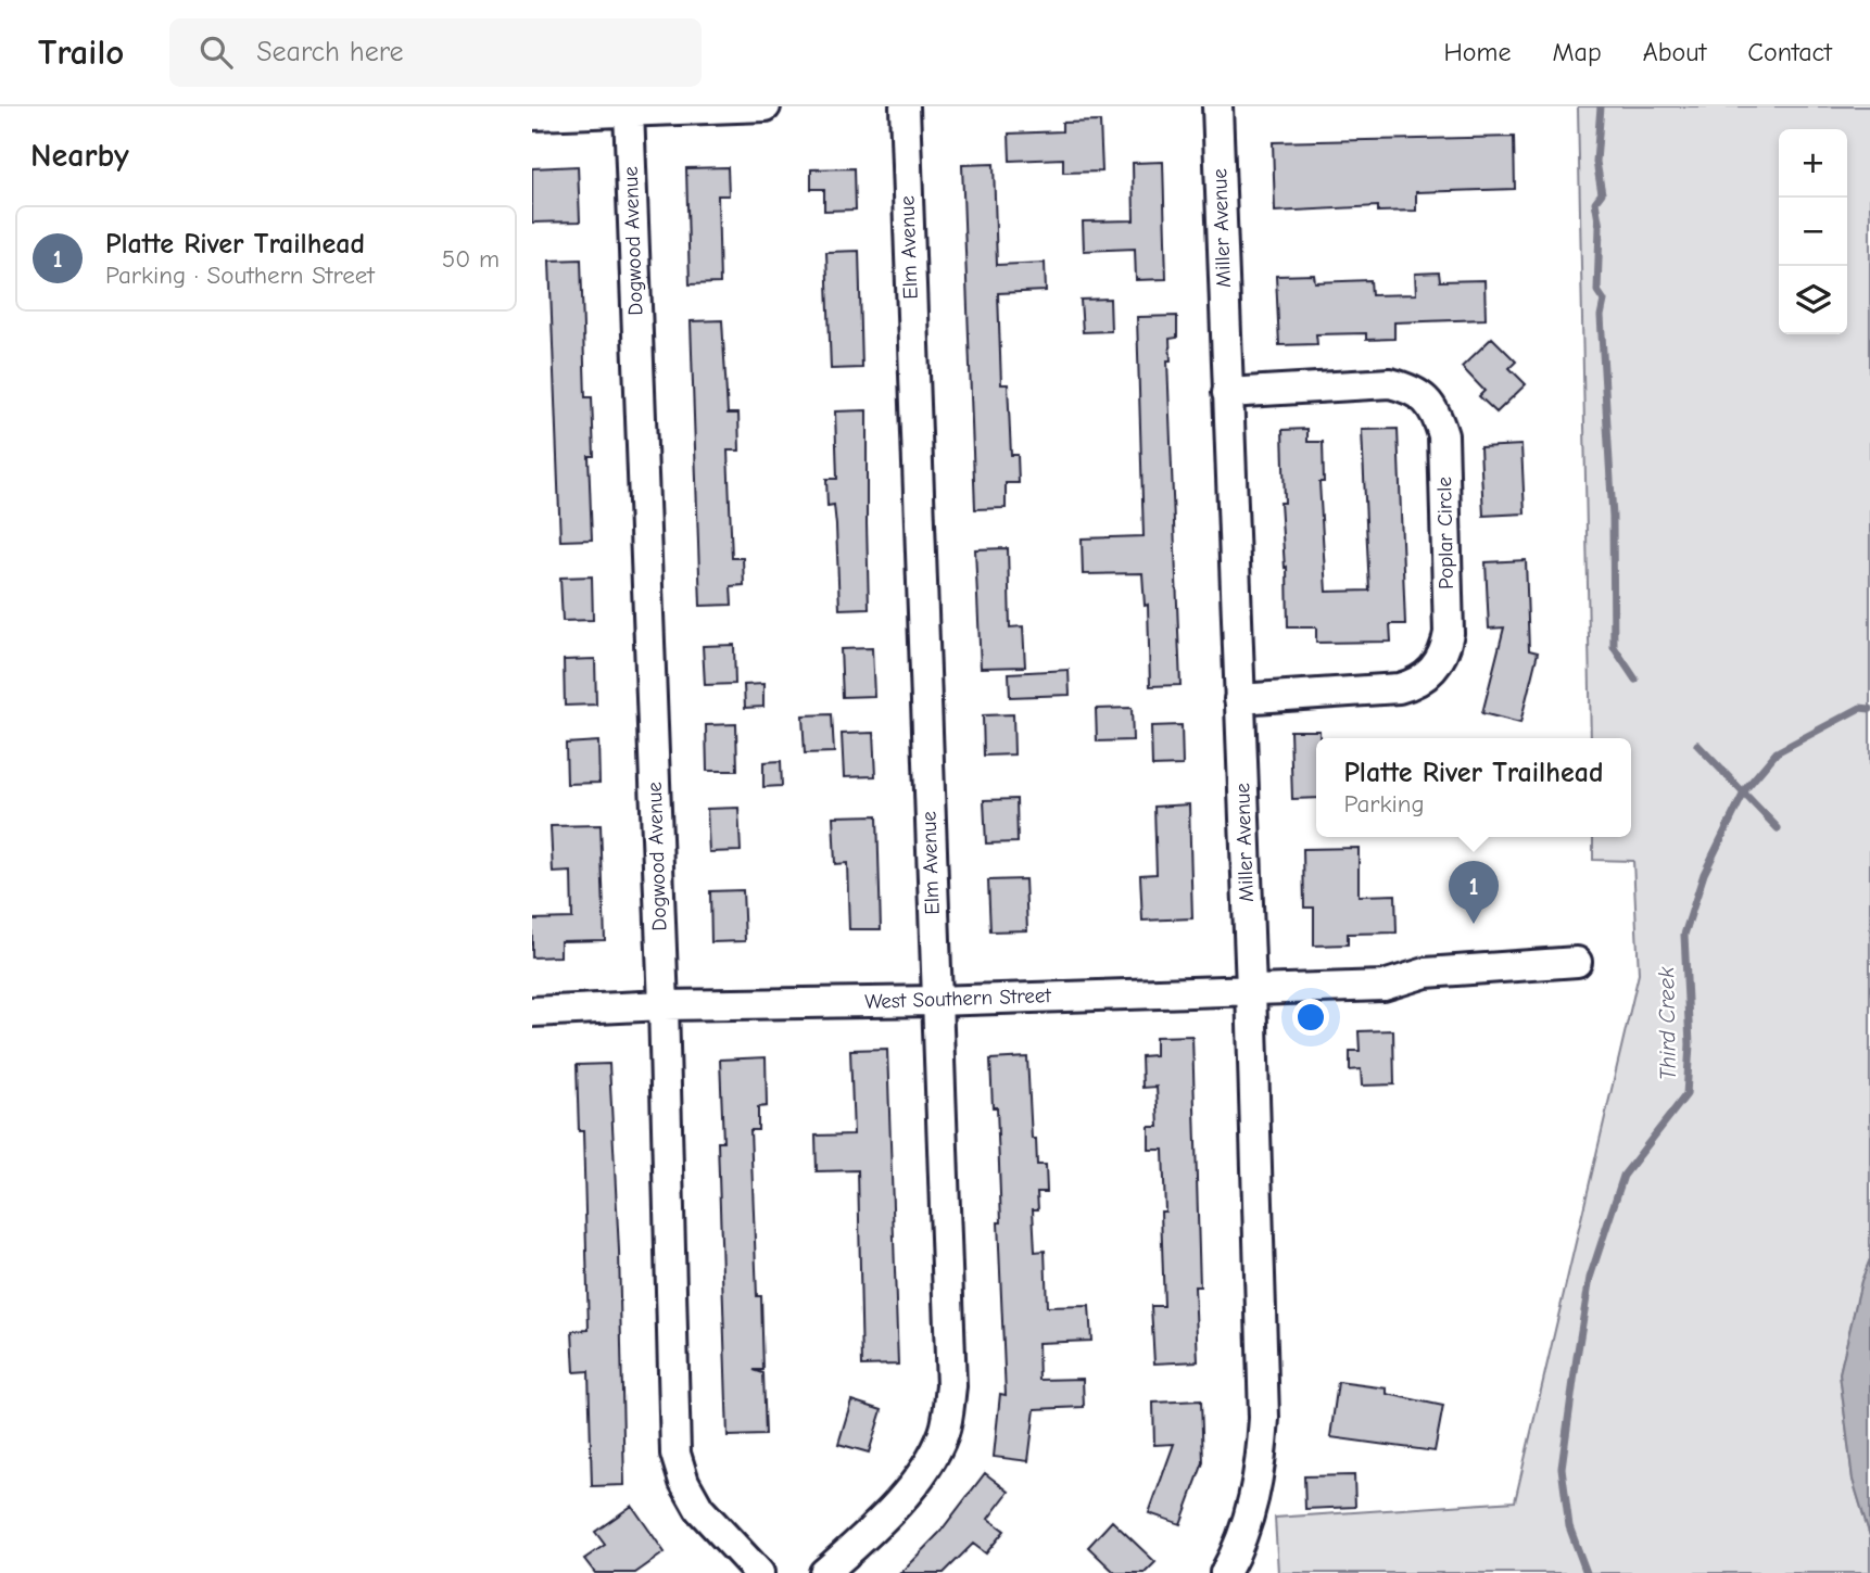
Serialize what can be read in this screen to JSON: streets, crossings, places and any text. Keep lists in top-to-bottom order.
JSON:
{
  "streets": {
    "street": [
      "Miller Avenue",
      "Dogwood Avenue",
      "Elm Avenue",
      "Poplar Circle",
      "West Southern Street"
    ]
  },
  "crossings": [
    ["Miller Avenue", "Poplar Circle"],
    ["Miller Avenue", "West Southern Street"],
    ["Dogwood Avenue", "West Southern Street"],
    ["Elm Avenue", "West Southern Street"]
  ],
  "water": ["Third Creek"],
  "page": {
    "header": "Trailo",
    "search": "Search here",
    "nav": [
      "Home",
      "Map",
      "About",
      "Contact"
    ],
    "heading": "Nearby",
    "map_buttons": ["+", "−"],
    "list": [
      {
        "mark": "1",
        "name": "Platte River Trailhead",
        "note": "Parking · Southern Street",
        "value": "50 m"
      }
    ],
    "popup": ["Platte River Trailhead", "Parking"],
    "pins": "1"
  }
}
